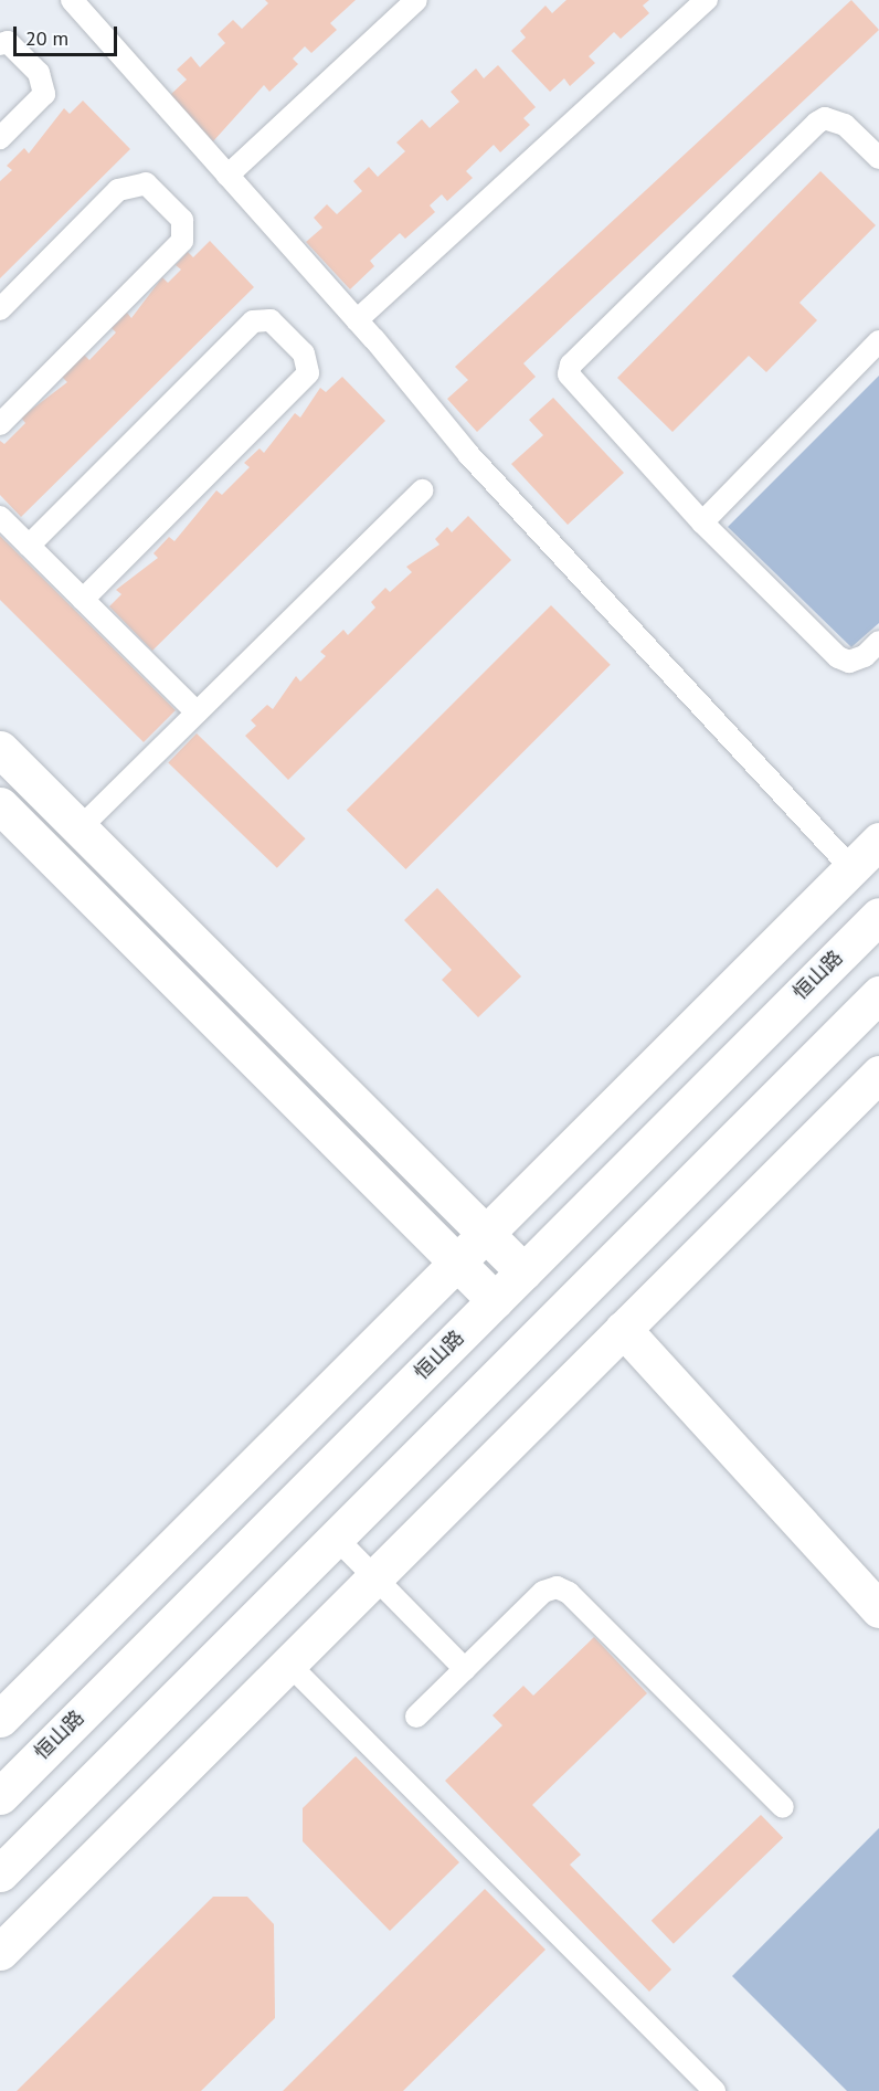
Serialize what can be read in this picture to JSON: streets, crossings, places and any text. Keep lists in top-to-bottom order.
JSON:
{
  "streets": {
    "street": ["恒山路"]
  },
  "scale_bar": "20 m"
}
